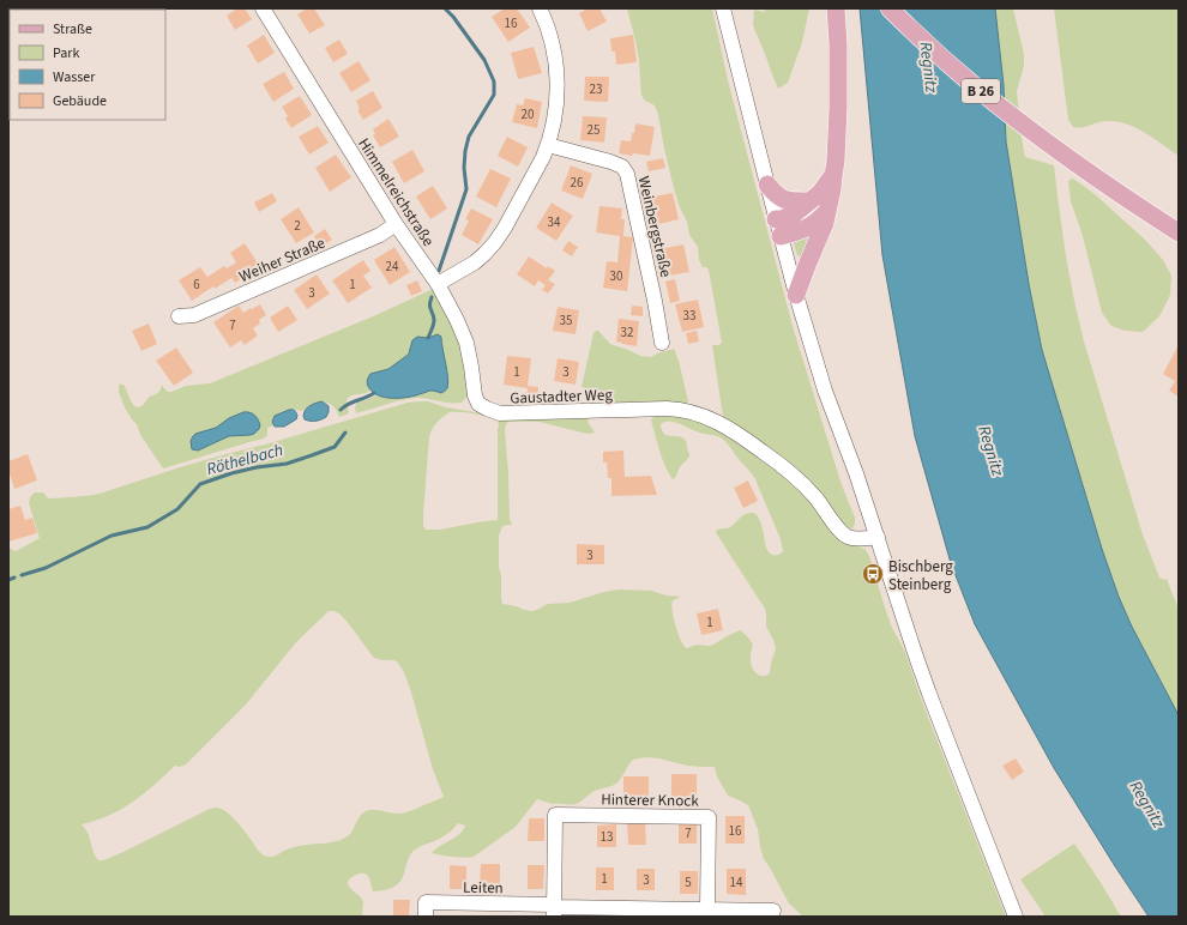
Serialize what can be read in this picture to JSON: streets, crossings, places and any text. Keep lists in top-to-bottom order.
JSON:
{
  "streets": {
    "main road": ["B 26"],
    "street": [
      "Himmelreichstraße",
      "Weinbergstraße",
      "Weiher Straße",
      "Gaustadter Weg",
      "Hinterer Knock",
      "Leiten"
    ]
  },
  "crossings": [
    ["Himmelreichstraße", "Weiher Straße"],
    ["Himmelreichstraße", "Gaustadter Weg"],
    ["Hinterer Knock", "Leiten"]
  ],
  "water": ["Regnitz", "Röthelbach"],
  "places": {
    "bus stop": ["Bischberg Steinberg"]
  },
  "house_numbers": [
    "16",
    "23",
    "20",
    "25",
    "26",
    "34",
    "2",
    "24",
    "30",
    "6",
    "1",
    "3",
    "33",
    "35",
    "7",
    "32",
    "1",
    "3",
    "3",
    "1",
    "16",
    "7",
    "13",
    "1",
    "3",
    "5",
    "14"
  ],
  "legend": [
    "Straße",
    "Park",
    "Wasser",
    "Gebäude"
  ]
}
